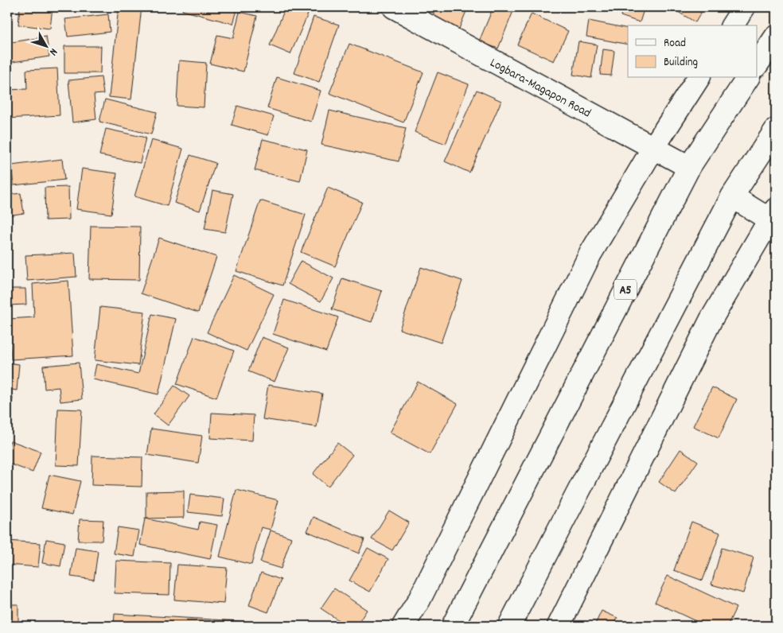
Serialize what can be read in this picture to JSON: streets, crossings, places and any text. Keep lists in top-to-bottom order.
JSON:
{
  "streets": {
    "main road": ["Logbara-Magapon Road", "A5"]
  },
  "crossings": [
    ["Logbara-Magapon Road", "A5"]
  ],
  "legend": ["Road", "Building"],
  "north": "bottom right"
}
